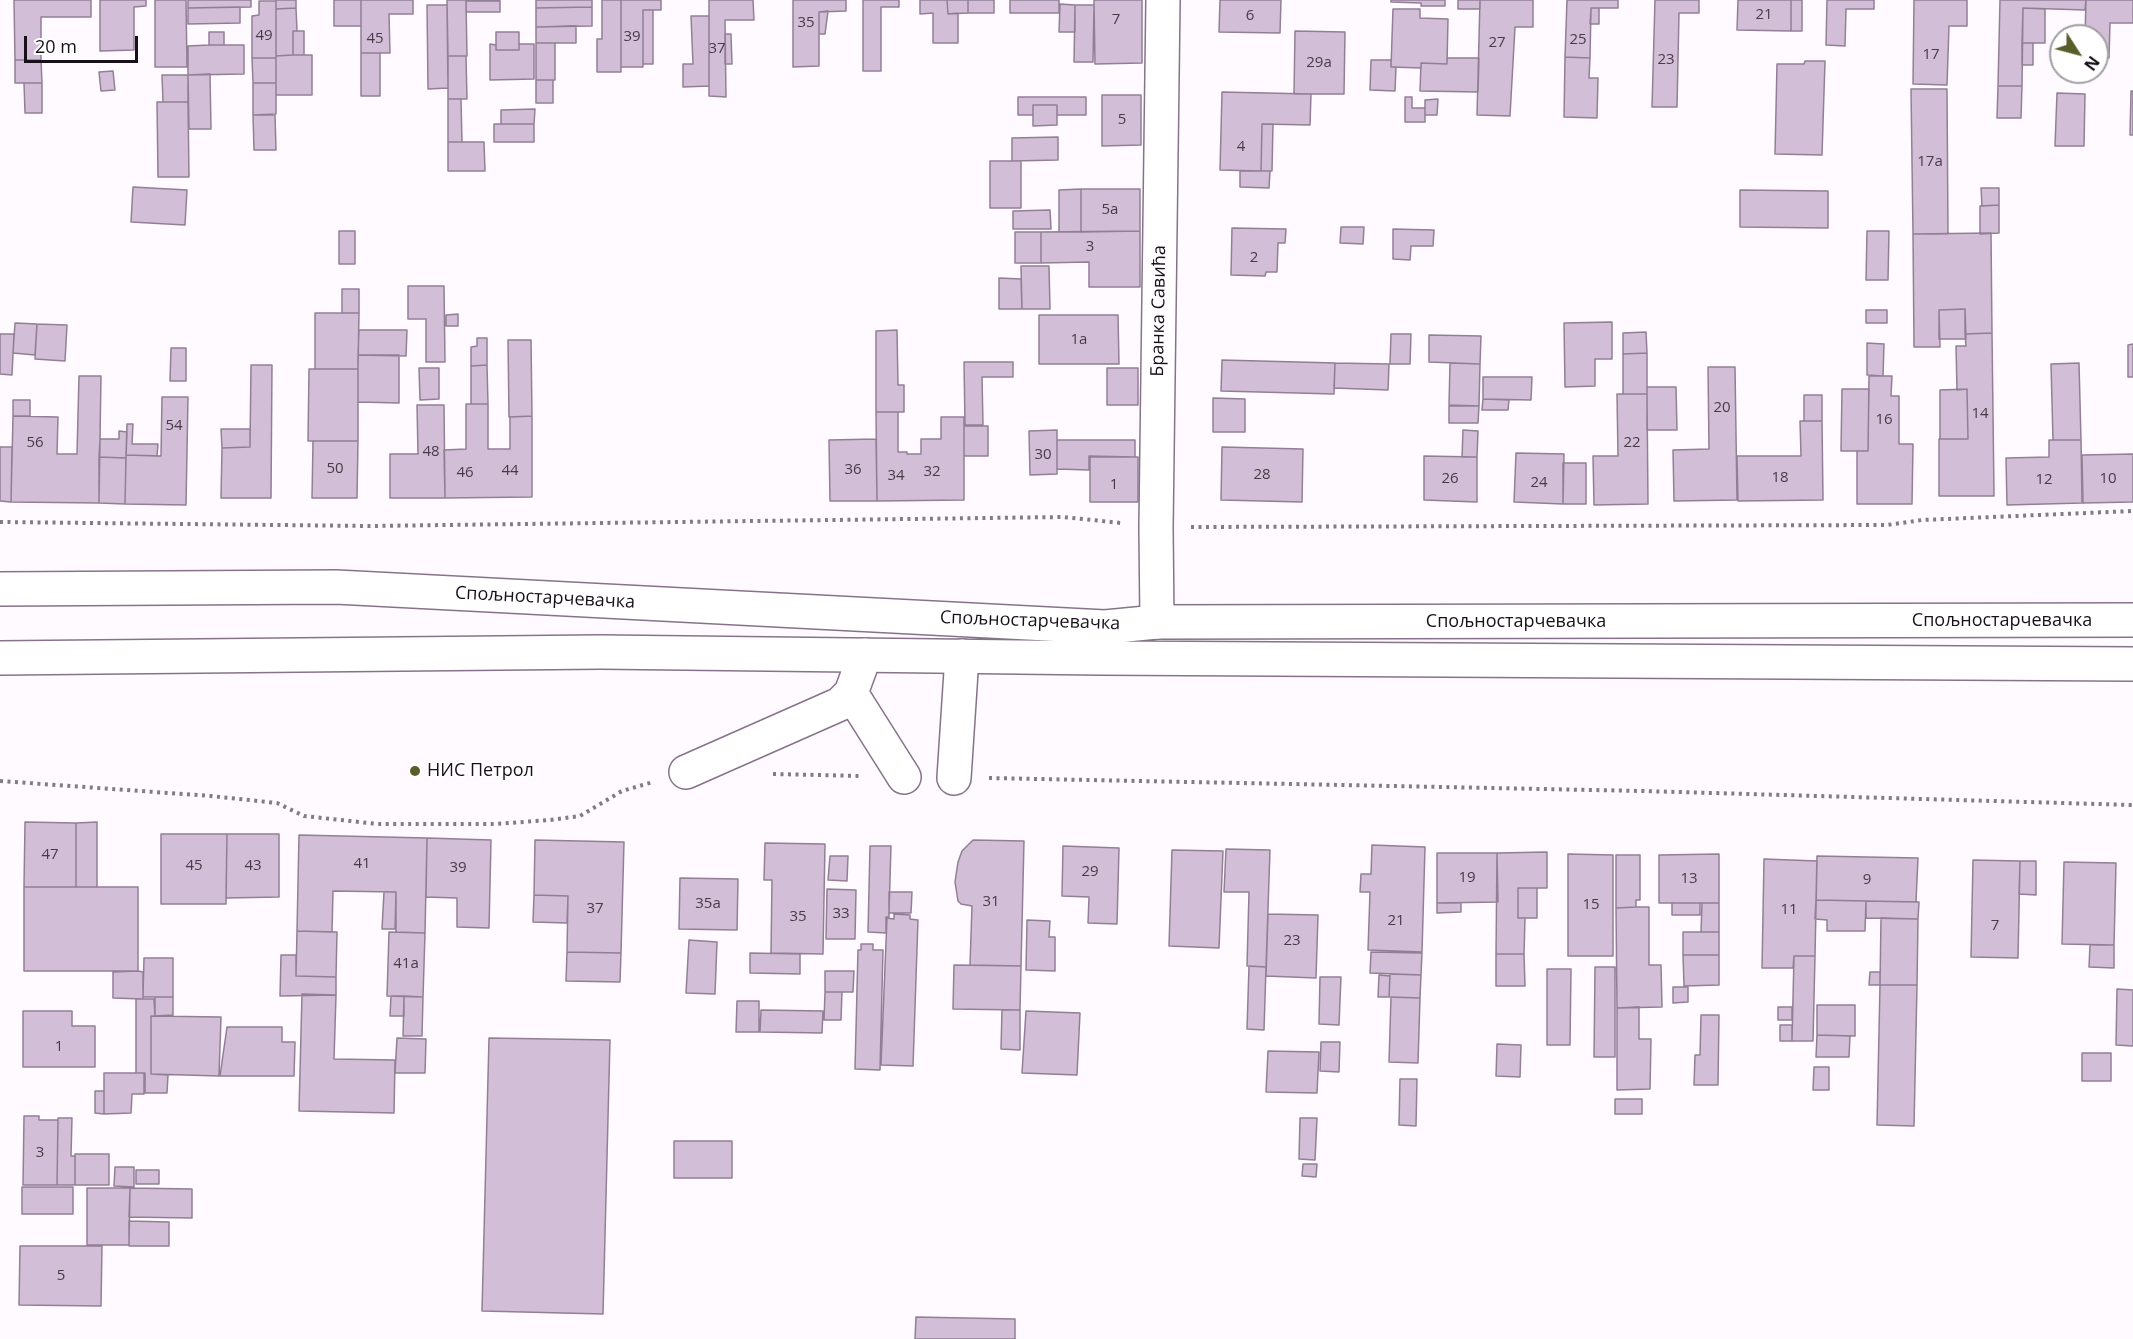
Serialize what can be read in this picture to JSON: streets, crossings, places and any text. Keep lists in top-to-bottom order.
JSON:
{
  "streets": {
    "street": ["Бранка Савића", "Спољностарчевачка"]
  },
  "crossings": [
    ["Бранка Савића", "Спољностарчевачка"]
  ],
  "places": ["НИС Петрол"],
  "house_numbers": [
    "21",
    "6",
    "7",
    "35",
    "49",
    "39",
    "45",
    "25",
    "27",
    "37",
    "17",
    "23",
    "29a",
    "5",
    "4",
    "17a",
    "5a",
    "3",
    "2",
    "1a",
    "20",
    "14",
    "16",
    "54",
    "56",
    "22",
    "48",
    "30",
    "50",
    "36",
    "44",
    "32",
    "46",
    "28",
    "34",
    "18",
    "26",
    "10",
    "12",
    "24",
    "1",
    "47",
    "41",
    "45",
    "43",
    "39",
    "29",
    "19",
    "13",
    "9",
    "31",
    "35a",
    "15",
    "37",
    "11",
    "33",
    "35",
    "21",
    "7",
    "23",
    "41a",
    "1",
    "3",
    "5"
  ],
  "scale_bar": "20 m",
  "north": "bottom right"
}
